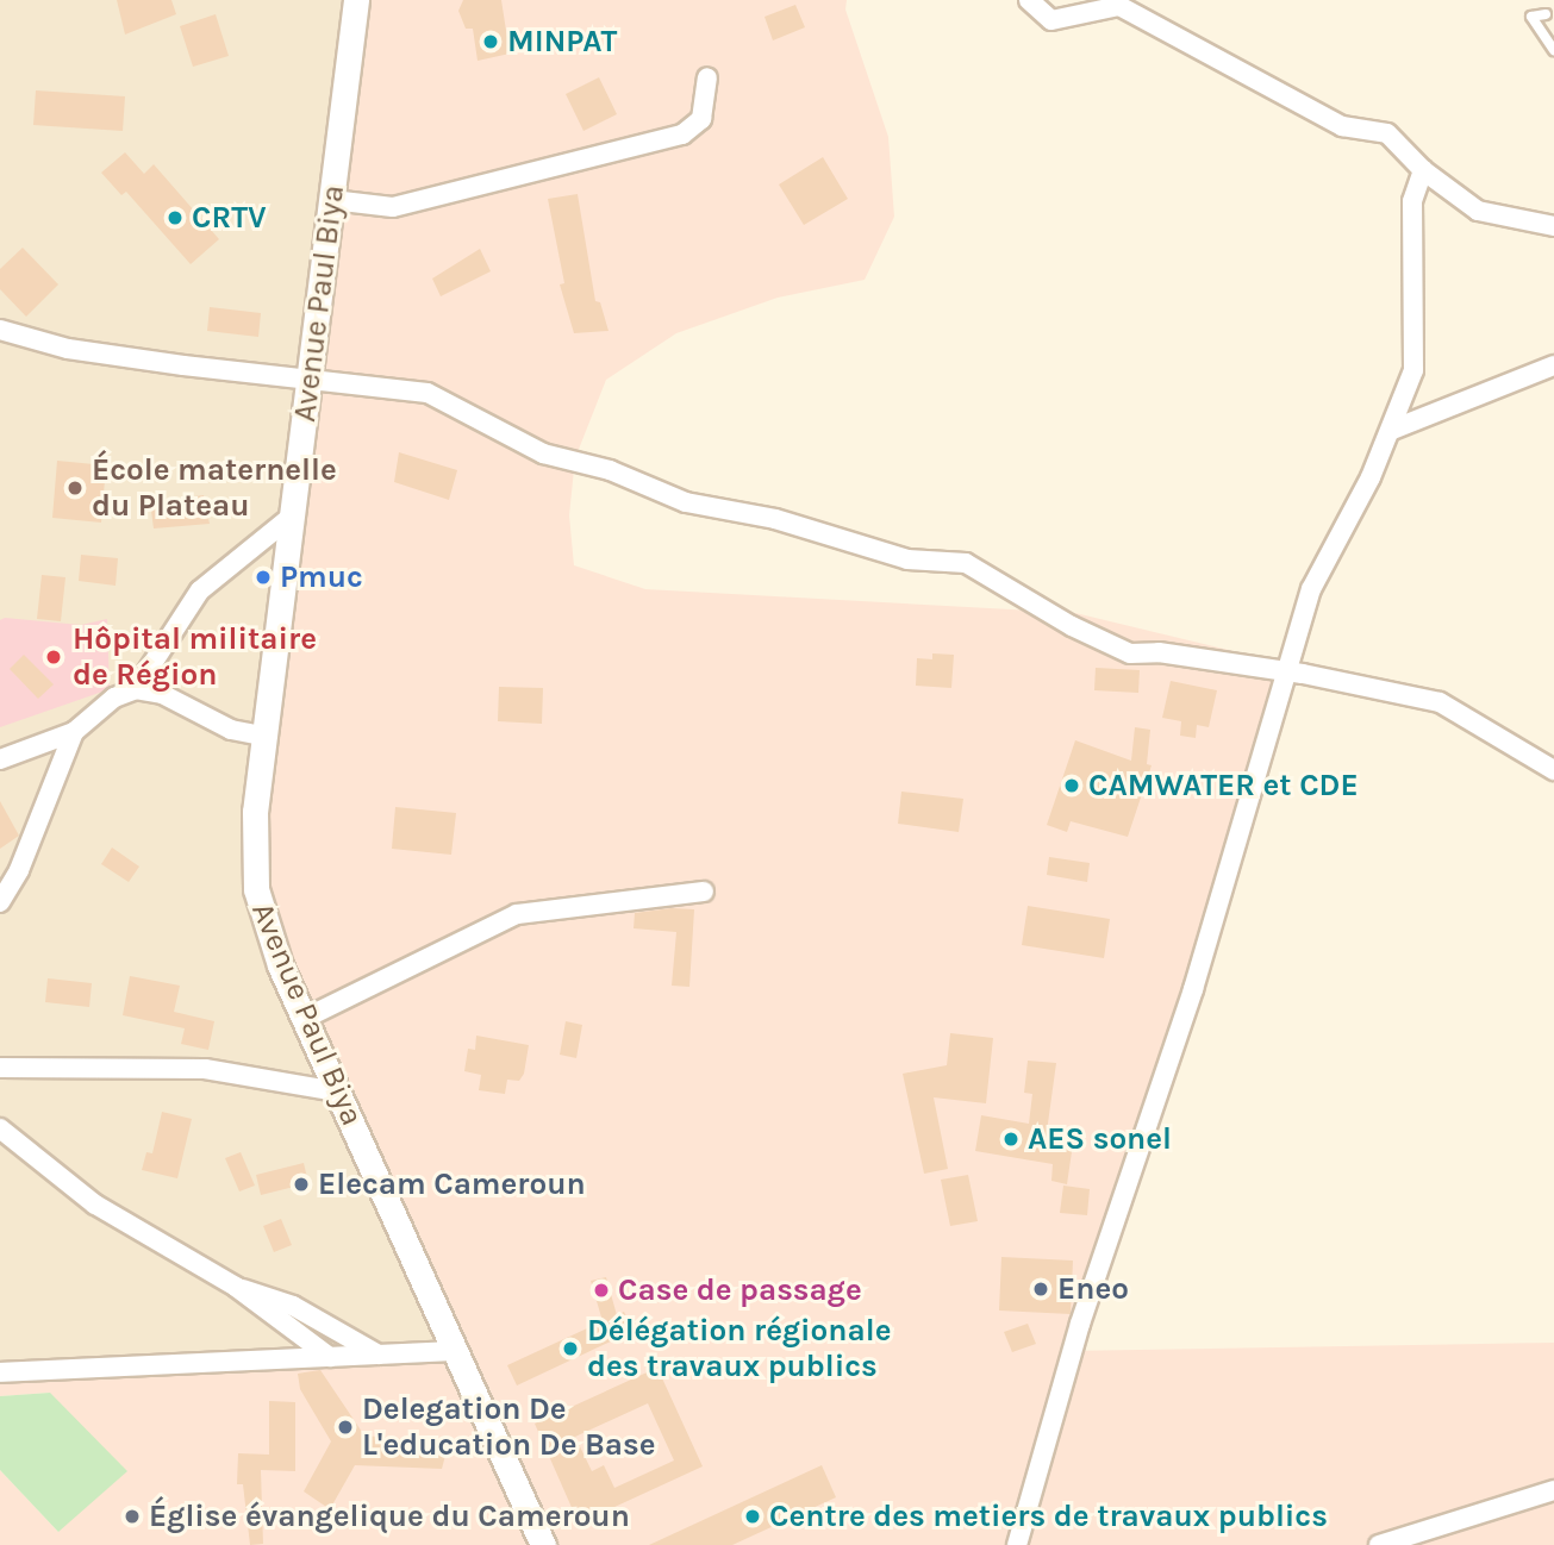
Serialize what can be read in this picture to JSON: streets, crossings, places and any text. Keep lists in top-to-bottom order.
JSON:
{
  "streets": {
    "main road": ["Avenue Paul Biya"]
  },
  "places": [
    "MINPAT",
    "CRTV",
    "École maternelle du Plateau",
    "Pmuc",
    "Hôpital militaire de Région",
    "CAMWATER et CDE",
    "AES sonel",
    "Elecam Cameroun",
    "Eneo",
    "Case de passage",
    "Délégation régionale des travaux publics",
    "Delegation De L'education De Base",
    "Église évangelique du Cameroun",
    "Centre des metiers de travaux publics"
  ]
}
